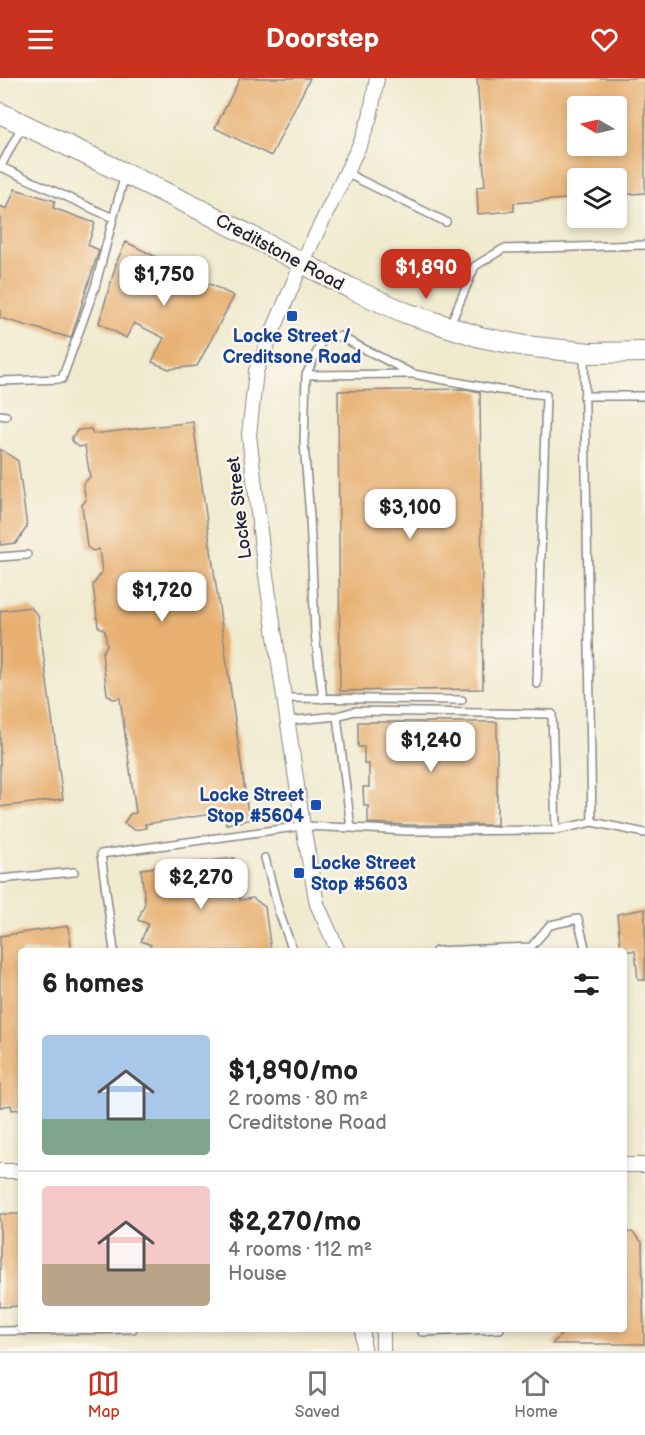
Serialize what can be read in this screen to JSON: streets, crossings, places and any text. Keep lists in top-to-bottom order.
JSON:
{
  "streets": {
    "street": ["Creditstone Road", "Locke Street"]
  },
  "crossings": [
    ["Creditstone Road", "Locke Street"]
  ],
  "places": {
    "transit": ["Locke Street / Creditsone Road", "Locke Street Stop #5604", "Locke Street Stop #5603"]
  },
  "north": "left",
  "page": {
    "header": "Doorstep",
    "price": [
      "$1,890",
      "$1,750",
      "$3,100",
      "$1,720",
      "$1,240",
      "$2,270"
    ],
    "heading": "6 homes",
    "list": [
      {
        "name": "$1,890/mo",
        "note": "2 rooms · 80 m² · Creditstone Road"
      },
      {
        "name": "$2,270/mo",
        "note": "4 rooms · 112 m² · House"
      }
    ],
    "tabs": ["Map", "Saved", "Home"]
  }
}
